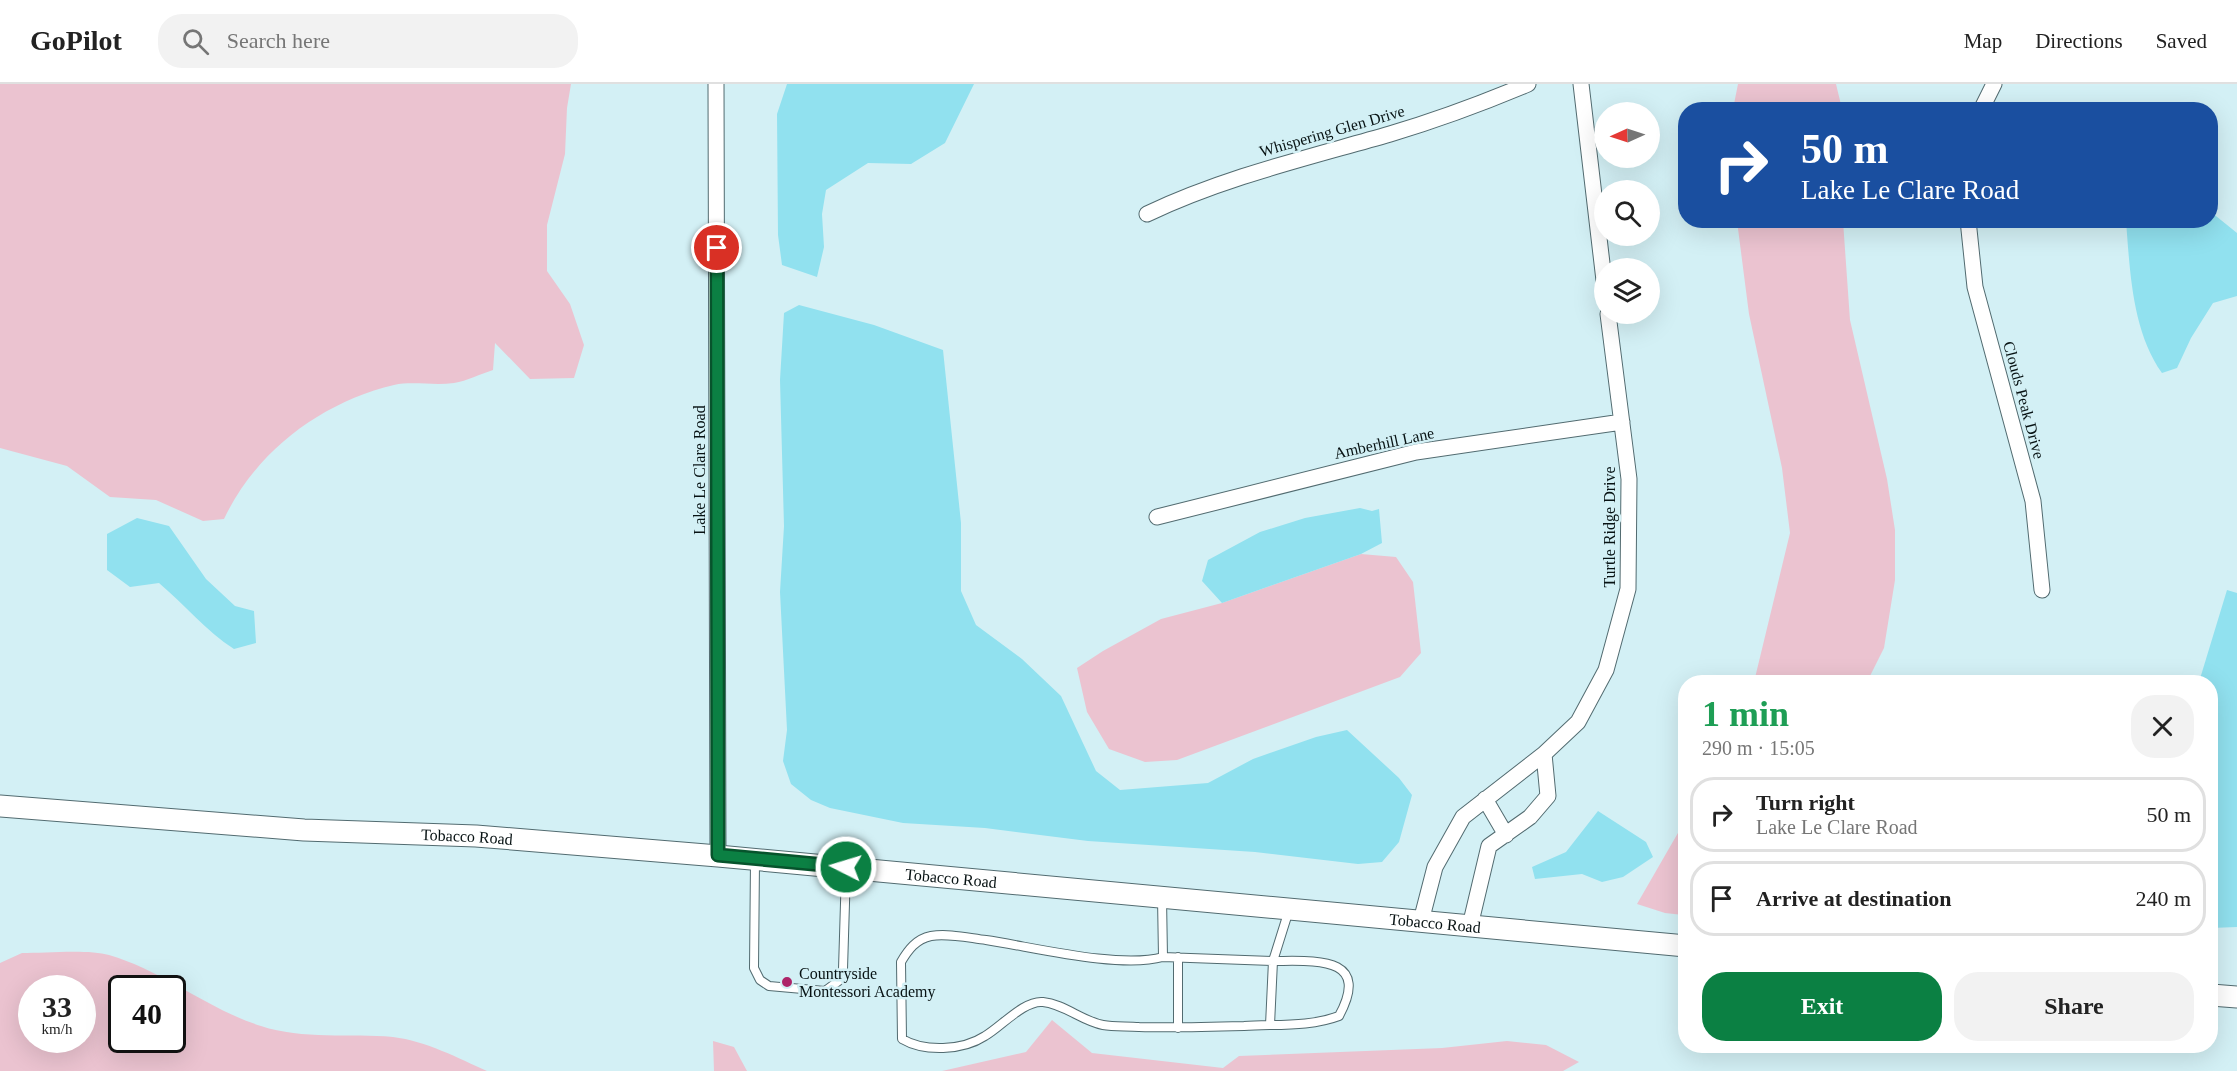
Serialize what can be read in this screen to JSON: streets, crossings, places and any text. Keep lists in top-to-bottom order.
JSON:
{
  "streets": {
    "street": [
      "Whispering Glen Drive",
      "Clouds Peak Drive",
      "Amberhill Lane",
      "Lake Le Clare Road",
      "Turtle Ridge Drive",
      "Tobacco Road"
    ]
  },
  "crossings": [
    ["Amberhill Lane", "Turtle Ridge Drive"],
    ["Lake Le Clare Road", "Tobacco Road"],
    ["Turtle Ridge Drive", "Tobacco Road"]
  ],
  "places": ["Countryside Montessori Academy"],
  "north": "left",
  "page": {
    "header": "GoPilot",
    "search": "Search here",
    "nav": ["Map", "Directions", "Saved"],
    "turn": ["50 m", "Lake Le Clare Road"],
    "heading": ["1 min", "290 m · 15:05"],
    "list": [
      {
        "name": "Turn right",
        "note": "Lake Le Clare Road",
        "value": "50 m"
      },
      {
        "name": "Arrive at destination",
        "value": "240 m"
      }
    ],
    "buttons": ["Exit", "Share"],
    "speed": "33 km/h",
    "limit": "40"
  }
}
